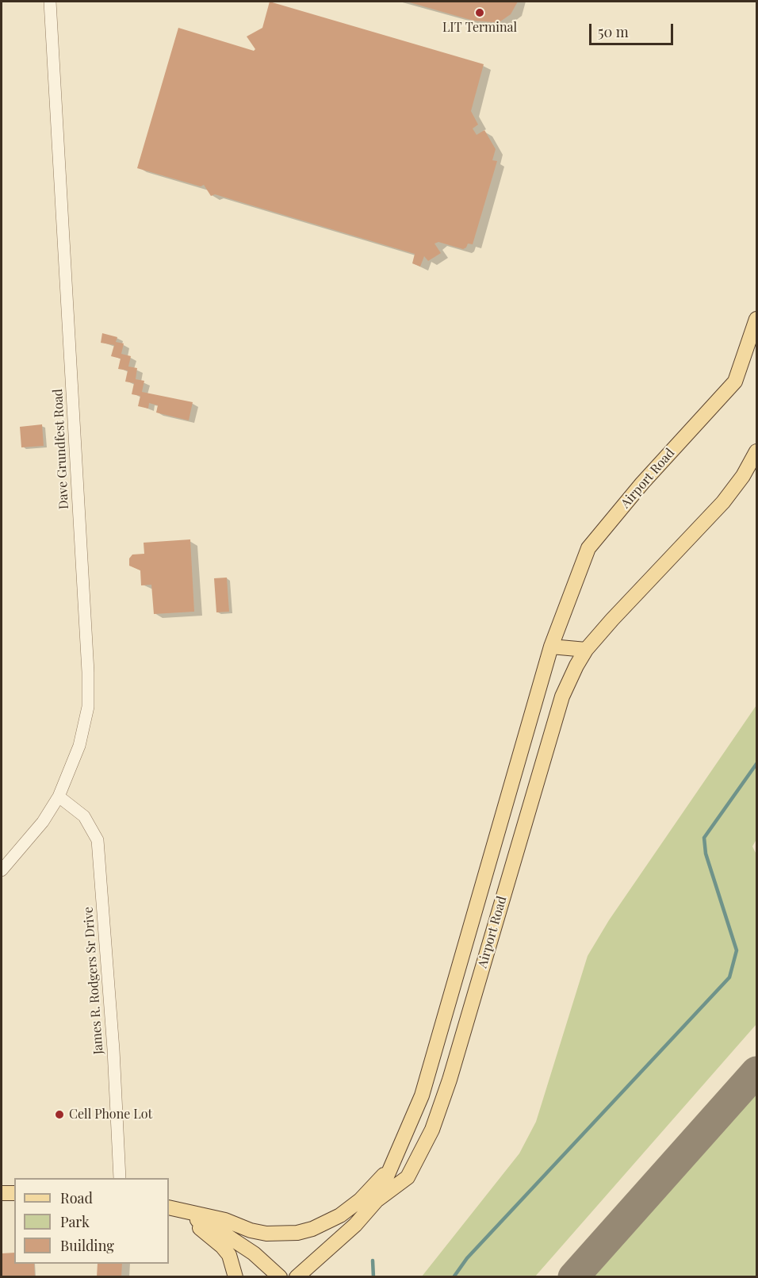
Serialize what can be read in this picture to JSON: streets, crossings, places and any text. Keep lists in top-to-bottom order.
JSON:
{
  "streets": {
    "main road": ["Airport Road"],
    "street": ["Dave Grundfest Road", "James R. Rodgers Sr Drive"]
  },
  "crossings": [
    ["Dave Grundfest Road", "James R. Rodgers Sr Drive"]
  ],
  "places": ["LIT Terminal", "Cell Phone Lot"],
  "legend": ["Road", "Park", "Building"],
  "scale_bar": "50 m"
}
